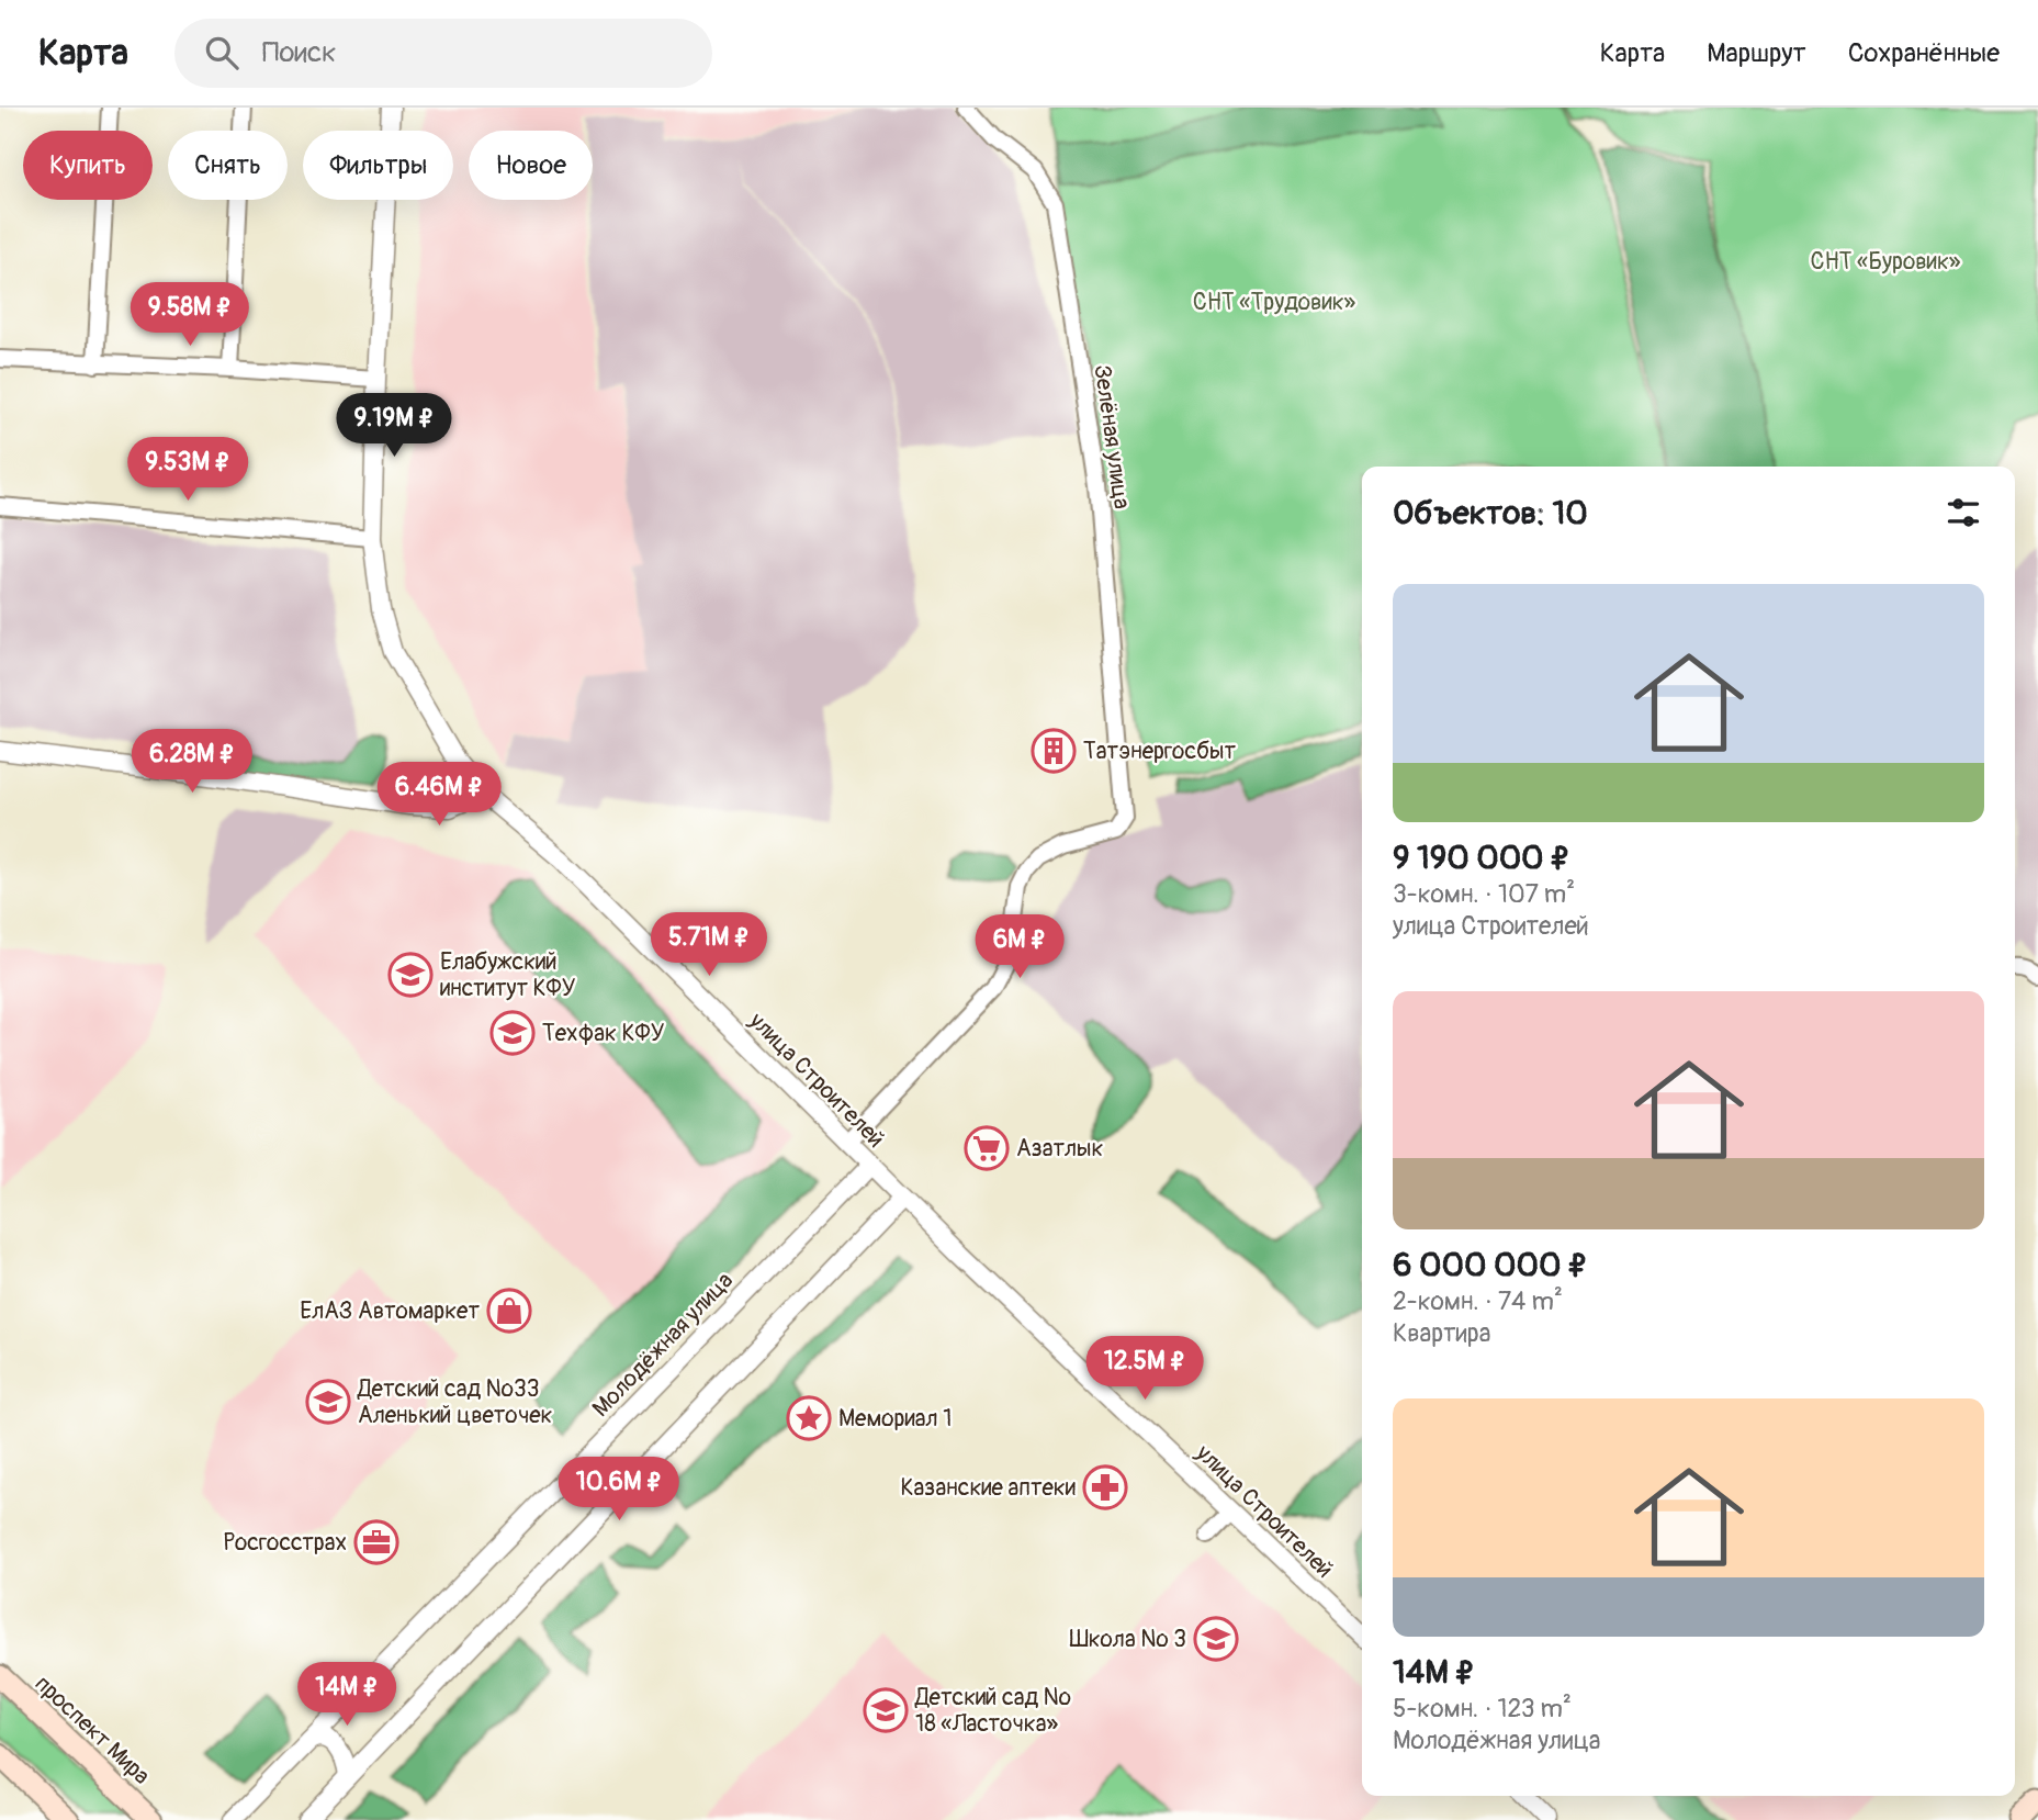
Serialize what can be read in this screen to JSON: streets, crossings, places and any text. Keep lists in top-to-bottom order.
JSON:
{
  "streets": {
    "main road": ["проспект Мира"],
    "street": ["Зелёная улица", "улица Строителей", "Молодёжная улица"]
  },
  "crossings": [
    ["Зелёная улица", "улица Строителей"],
    ["улица Строителей", "Молодёжная улица"]
  ],
  "parks": ["СНТ «Буровик»", "СНТ «Трудовик»"],
  "places": {
    "building": ["Татэнергосбыт"],
    "school or university": [
      "Елабужский институт КФУ",
      "Техфак КФУ",
      "Детский сад №33 Аленький цветочек",
      "Школа № 3",
      "Детский сад № 18 «Ласточка»"
    ],
    "supermarket": ["Азатлык"],
    "shop": ["ЕлАЗ Автомаркет"],
    "place": ["Мемориал 1"],
    "pharmacy": ["Казанские аптеки"],
    "office": ["Росгосстрах"]
  },
  "page": {
    "header": "Карта",
    "search": "Поиск",
    "nav": ["Карта", "Маршрут", "Сохранённые"],
    "chip": [
      "Купить",
      "Снять",
      "Фильтры",
      "Новое"
    ],
    "price": [
      "9.58M ₽",
      "9.19M ₽",
      "9.53M ₽",
      "6.28M ₽",
      "6.46M ₽",
      "5.71M ₽",
      "6M ₽",
      "12.5M ₽",
      "10.6M ₽",
      "14M ₽"
    ],
    "heading": "Объектов: 10",
    "list": [
      {
        "name": "9 190 000 ₽",
        "note": "3-комн. · 107 m² · улица Строителей"
      },
      {
        "name": "6 000 000 ₽",
        "note": "2-комн. · 74 m² · Квартира"
      },
      {
        "name": "14M ₽",
        "note": "5-комн. · 123 m² · Молодёжная улица"
      }
    ]
  }
}
